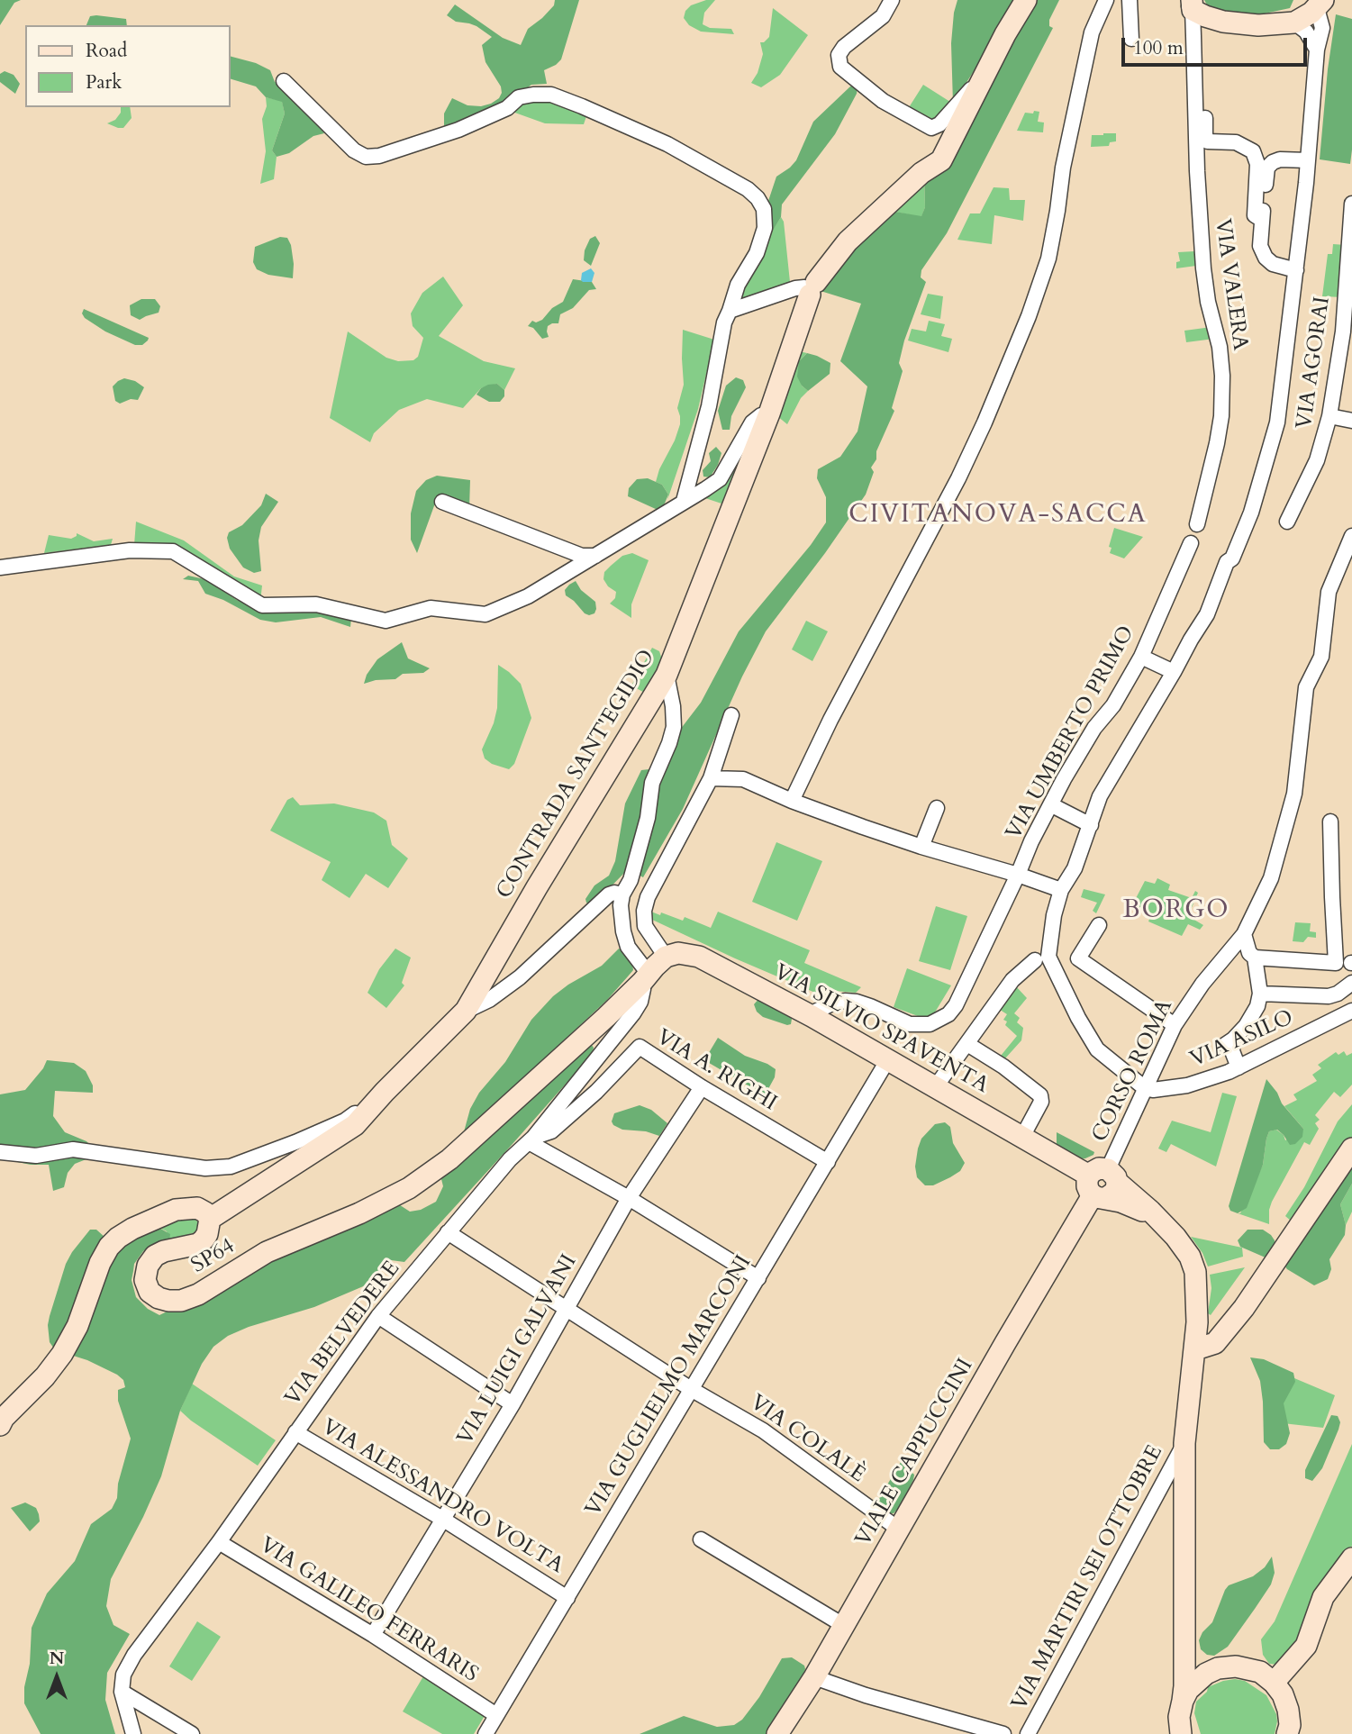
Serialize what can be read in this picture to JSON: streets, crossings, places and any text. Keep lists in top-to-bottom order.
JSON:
{
  "streets": {
    "street": [
      "VIA VALERA",
      "VIA AGORAI",
      "VIA UMBERTO PRIMO",
      "CONTRADA SANT'EGIDIO",
      "VIA SILVIO SPAVENTA",
      "VIA ASILO",
      "VIA A. RIGHI",
      "CORSO ROMA",
      "SP64",
      "VIA BELVEDERE",
      "VIA LUIGI GALVANI",
      "VIA GUGLIELMO MARCONI",
      "VIA COLALÈ",
      "VIALE CAPPUCCINI",
      "VIA ALESSANDRO VOLTA",
      "VIA MARTIRI SEI OTTOBRE",
      "VIA GALILEO FERRARIS"
    ]
  },
  "crossings": [
    ["VIA UMBERTO PRIMO", "VIA SILVIO SPAVENTA"],
    ["CONTRADA SANT'EGIDIO", "SP64"],
    ["VIA SILVIO SPAVENTA", "CORSO ROMA"],
    ["VIA SILVIO SPAVENTA", "VIA GUGLIELMO MARCONI"],
    ["VIA SILVIO SPAVENTA", "VIALE CAPPUCCINI"],
    ["VIA SILVIO SPAVENTA", "VIA MARTIRI SEI OTTOBRE"],
    ["VIA ASILO", "CORSO ROMA"],
    ["VIA A. RIGHI", "VIA BELVEDERE"],
    ["VIA A. RIGHI", "VIA LUIGI GALVANI"],
    ["VIA A. RIGHI", "VIA GUGLIELMO MARCONI"],
    ["CORSO ROMA", "VIALE CAPPUCCINI"],
    ["SP64", "VIA BELVEDERE"],
    ["VIA BELVEDERE", "VIA COLALÈ"],
    ["VIA BELVEDERE", "VIA ALESSANDRO VOLTA"],
    ["VIA BELVEDERE", "VIA GALILEO FERRARIS"],
    ["VIA LUIGI GALVANI", "VIA COLALÈ"],
    ["VIA LUIGI GALVANI", "VIA ALESSANDRO VOLTA"],
    ["VIA LUIGI GALVANI", "VIA GALILEO FERRARIS"],
    ["VIA GUGLIELMO MARCONI", "VIA COLALÈ"],
    ["VIA GUGLIELMO MARCONI", "VIA ALESSANDRO VOLTA"],
    ["VIA GUGLIELMO MARCONI", "VIA GALILEO FERRARIS"],
    ["VIA COLALÈ", "VIALE CAPPUCCINI"]
  ],
  "districts": ["CIVITANOVA-SACCA", "BORGO"],
  "legend": ["Road", "Park"],
  "scale_bar": "100 m",
  "north": "top"
}
